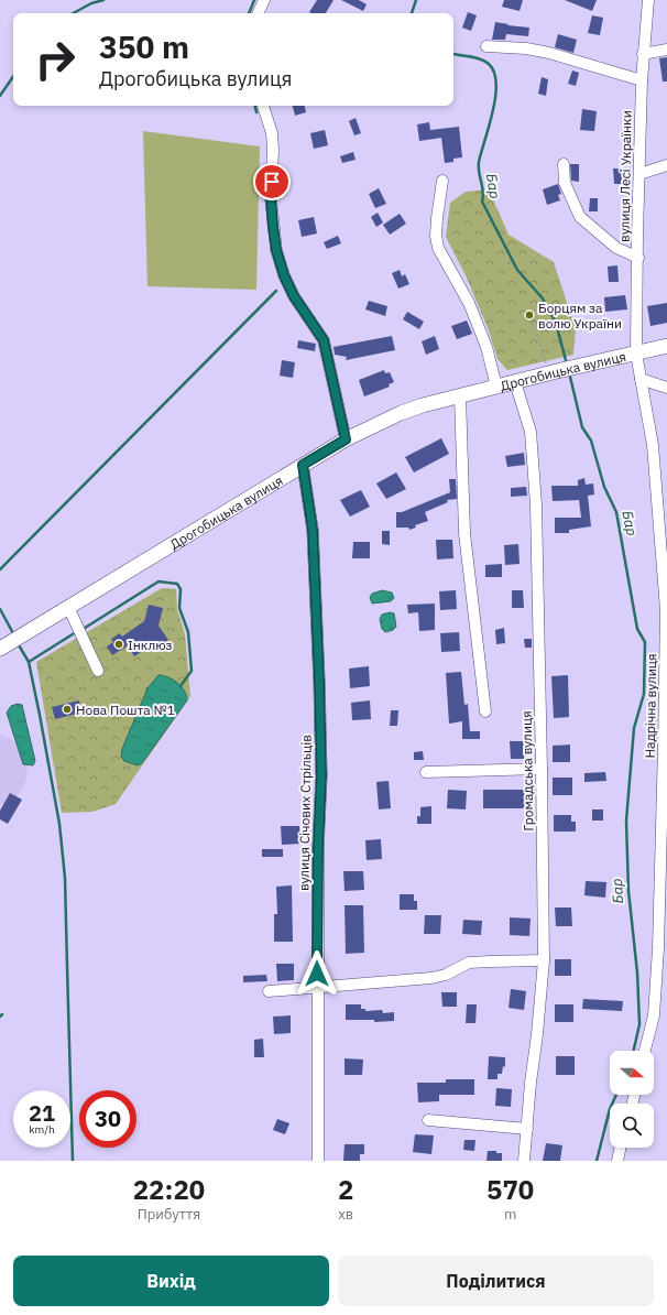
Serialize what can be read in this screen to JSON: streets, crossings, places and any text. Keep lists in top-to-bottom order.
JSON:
{
  "streets": {
    "main road": ["Дрогобицька вулиця"],
    "street": [
      "вулиця Лесі Українки",
      "Надрічна вулиця",
      "Громадська вулиця",
      "вулиця Січових Стрільців"
    ]
  },
  "crossings": [
    ["вулиця Лесі Українки", "Дрогобицька вулиця"],
    ["вулиця Лесі Українки", "Надрічна вулиця"],
    ["Дрогобицька вулиця", "Надрічна вулиця"],
    ["Дрогобицька вулиця", "Громадська вулиця"],
    ["Дрогобицька вулиця", "вулиця Січових Стрільців"]
  ],
  "water": ["Бар"],
  "places": ["Борцям за волю України", "Інклюз", "Нова Пошта №1"],
  "north": "right",
  "page": {
    "turn": ["350 m", "Дрогобицька вулиця"],
    "speed": "21 km/h",
    "limit": "30",
    "eta": [
      "22:20",
      "Прибуття",
      "2",
      "хв",
      "570",
      "m"
    ],
    "buttons": ["Вихід", "Поділитися"]
  }
}
